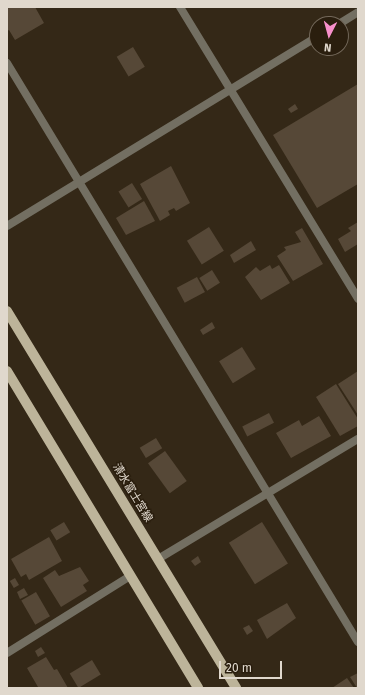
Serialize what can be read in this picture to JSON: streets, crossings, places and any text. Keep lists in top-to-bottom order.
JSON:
{
  "streets": {
    "main road": ["清水富士宮線"]
  },
  "scale_bar": "20 m",
  "north": "bottom"
}
